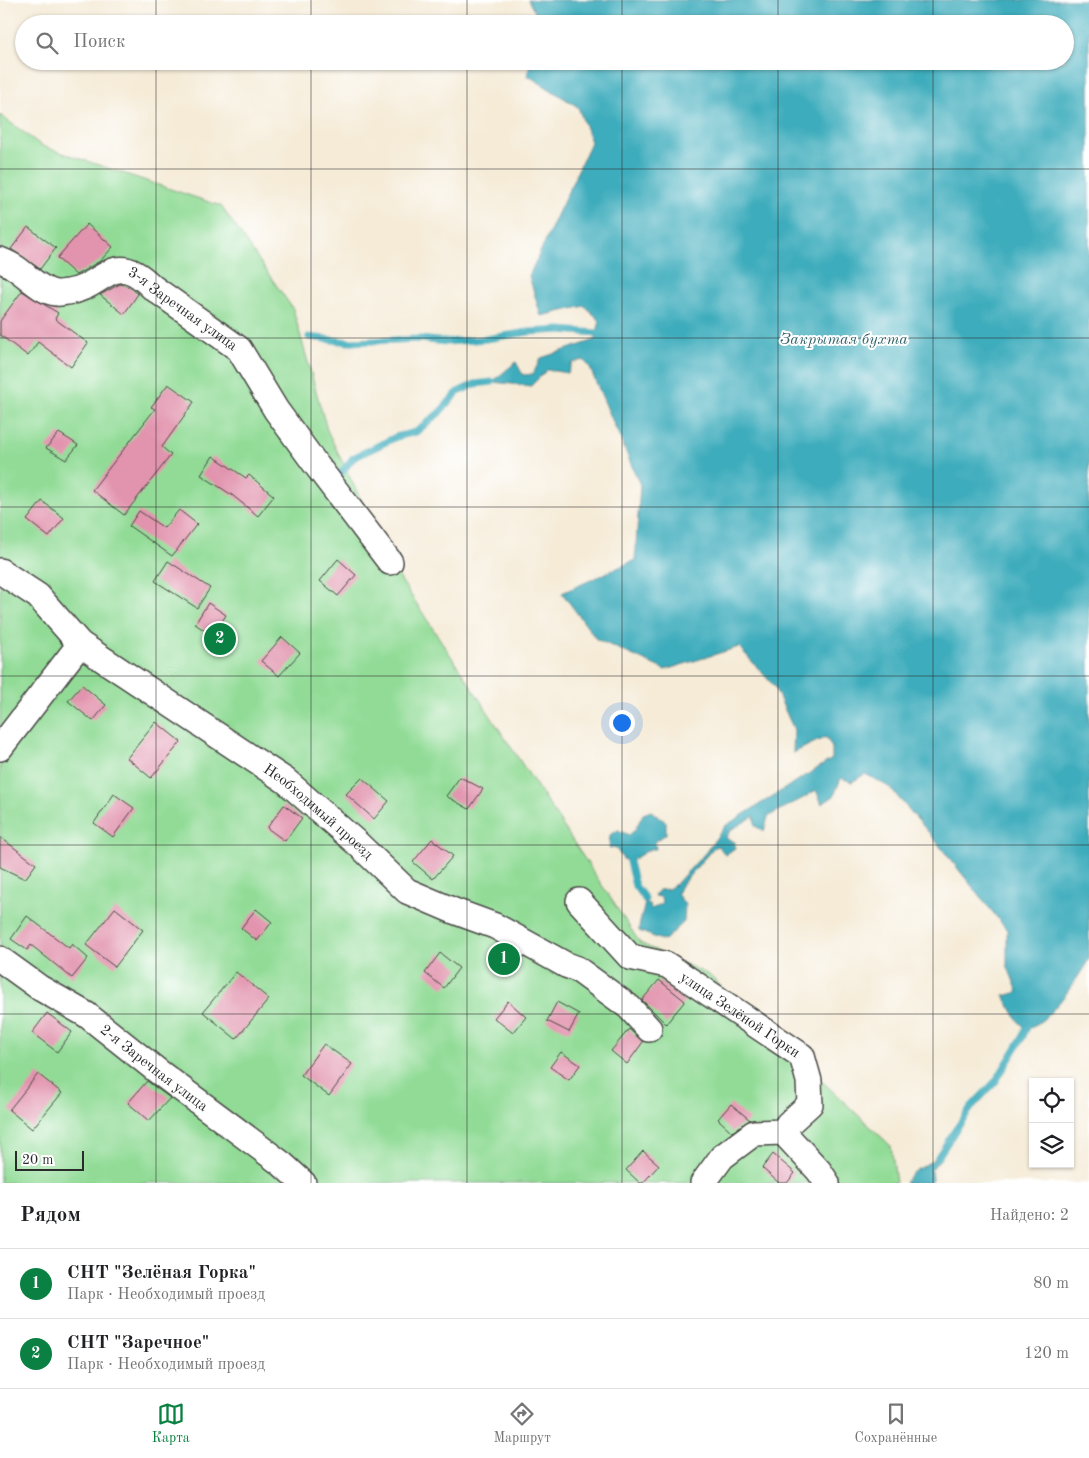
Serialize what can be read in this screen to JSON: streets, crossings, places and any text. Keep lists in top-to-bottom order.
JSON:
{
  "streets": {
    "street": [
      "3-я Заречная улица",
      "Необходимый проезд",
      "улица Зелёной Горки",
      "2-я Заречная улица"
    ]
  },
  "water": ["Закрытая бухта"],
  "scale_bar": "20 m",
  "page": {
    "search": "Поиск",
    "pins": ["2", "1"],
    "scale": "20 m",
    "heading": ["Рядом", "Найдено: 2"],
    "list": [
      {
        "mark": "1",
        "name": "СНТ \"Зелёная Горка\"",
        "note": "Парк · Необходимый проезд",
        "value": "80 m"
      },
      {
        "mark": "2",
        "name": "СНТ \"Заречное\"",
        "note": "Парк · Необходимый проезд",
        "value": "120 m"
      }
    ],
    "nav": ["Карта", "Маршрут", "Сохранённые"]
  }
}
